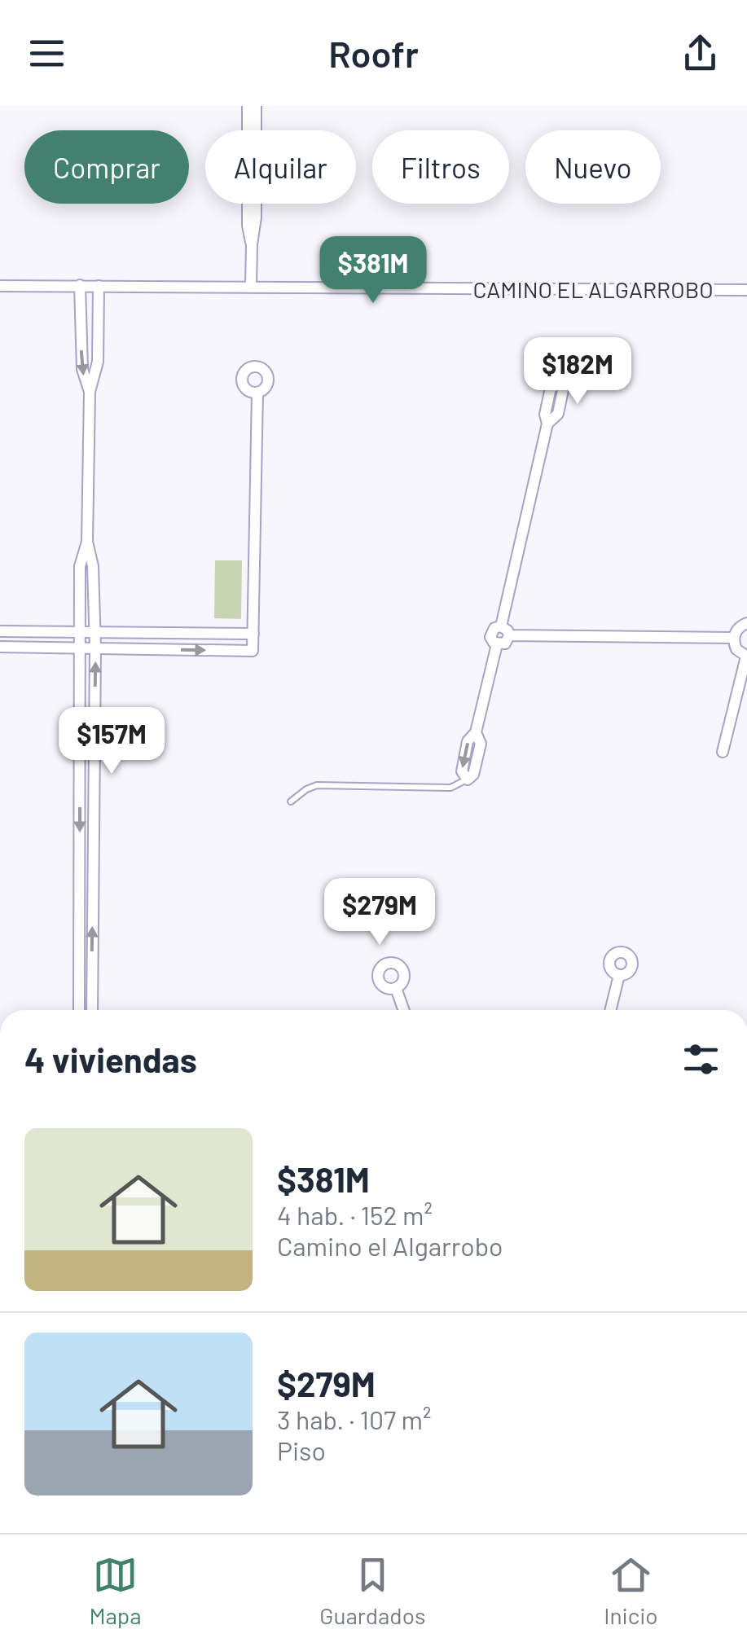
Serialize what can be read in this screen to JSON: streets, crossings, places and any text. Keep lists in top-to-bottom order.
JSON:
{
  "streets": {
    "street": ["CAMINO EL ALGARROBO"]
  },
  "page": {
    "header": "Roofr",
    "chip": [
      "Comprar",
      "Alquilar",
      "Filtros",
      "Nuevo"
    ],
    "price": [
      "$381M",
      "$182M",
      "$157M",
      "$279M"
    ],
    "heading": "4 viviendas",
    "list": [
      {
        "name": "$381M",
        "note": "4 hab. · 152 m² · Camino el Algarrobo"
      },
      {
        "name": "$279M",
        "note": "3 hab. · 107 m² · Piso"
      }
    ],
    "tabs": ["Mapa", "Guardados", "Inicio"]
  }
}
